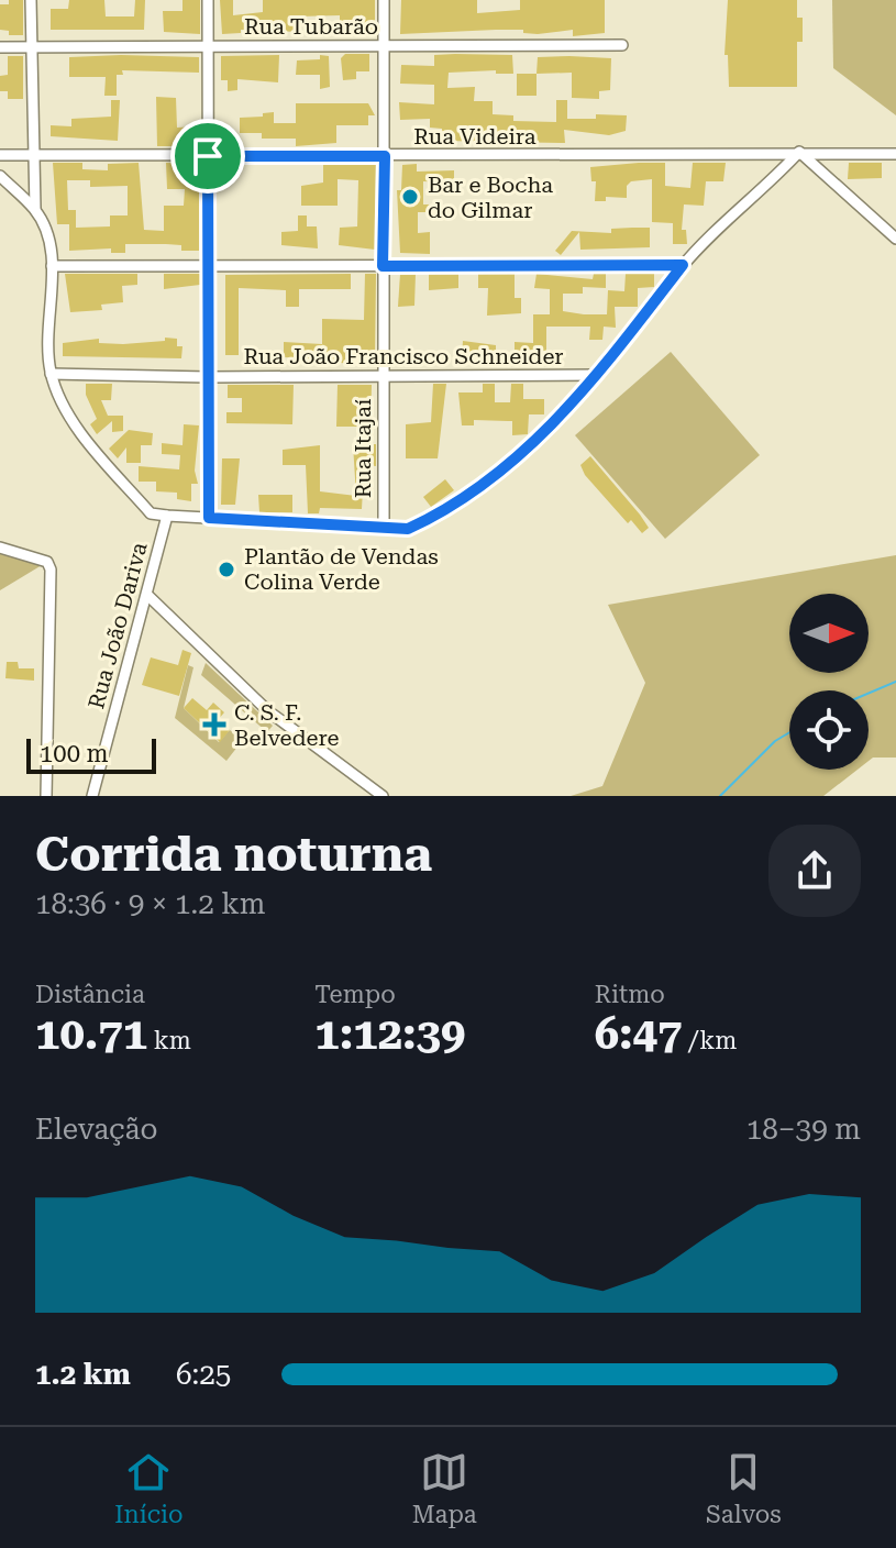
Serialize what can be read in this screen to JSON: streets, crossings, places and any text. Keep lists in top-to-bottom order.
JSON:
{
  "streets": {
    "street": [
      "Rua Tubarão",
      "Rua Videira",
      "Rua João Francisco Schneider",
      "Rua Itajaí",
      "Rua João Dariva"
    ]
  },
  "crossings": [
    ["Rua Tubarão", "Rua Itajaí"],
    ["Rua Videira", "Rua Itajaí"],
    ["Rua João Francisco Schneider", "Rua Itajaí"]
  ],
  "places": {
    "other": ["Bar e Bocha do Gilmar", "Plantão de Vendas Colina Verde"],
    "health": ["C. S. F. Belvedere"]
  },
  "scale_bar": "100 m",
  "north": "right",
  "page": {
    "scale": "100 m",
    "heading": ["Corrida noturna", "18:36 · 9 × 1.2 km"],
    "stats": [
      ["Distância", "10.71 km"],
      ["Tempo", "1:12:39"],
      ["Ritmo", "6:47 /km"]
    ],
    "chart": ["Elevação", "18–39 m"],
    "list": [
      {
        "name": "1.2 km",
        "note": "6:25"
      }
    ],
    "tabs": ["Início", "Mapa", "Salvos"]
  }
}
